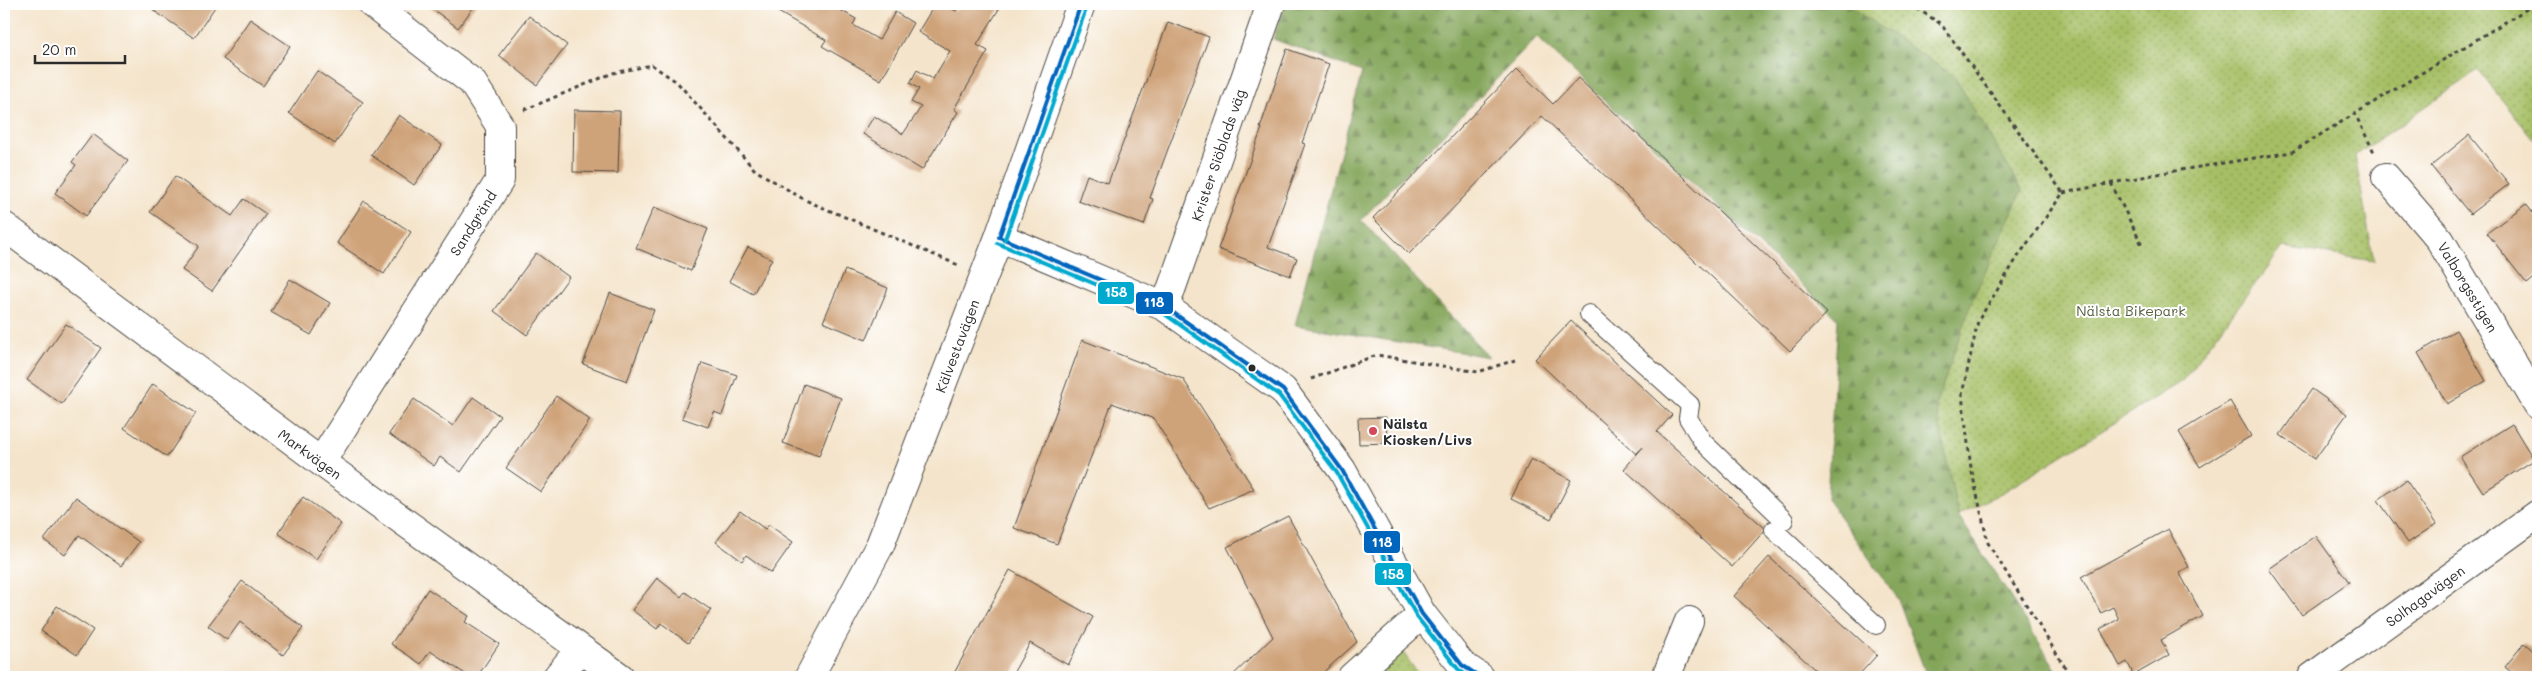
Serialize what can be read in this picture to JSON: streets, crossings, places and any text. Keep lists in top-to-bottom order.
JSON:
{
  "streets": {
    "street": [
      "Krister Siöblads väg",
      "Sandgränd",
      "Valborgsstigen",
      "Kälvestavägen",
      "Markvägen",
      "Solhagavägen"
    ]
  },
  "crossings": [
    ["Sandgränd", "Markvägen"]
  ],
  "parks": ["Nälsta Bikepark"],
  "places": ["Nälsta Kiosken/Livs"],
  "lines": ["transit line 118", "transit line 158"],
  "scale_bar": "20 m"
}
